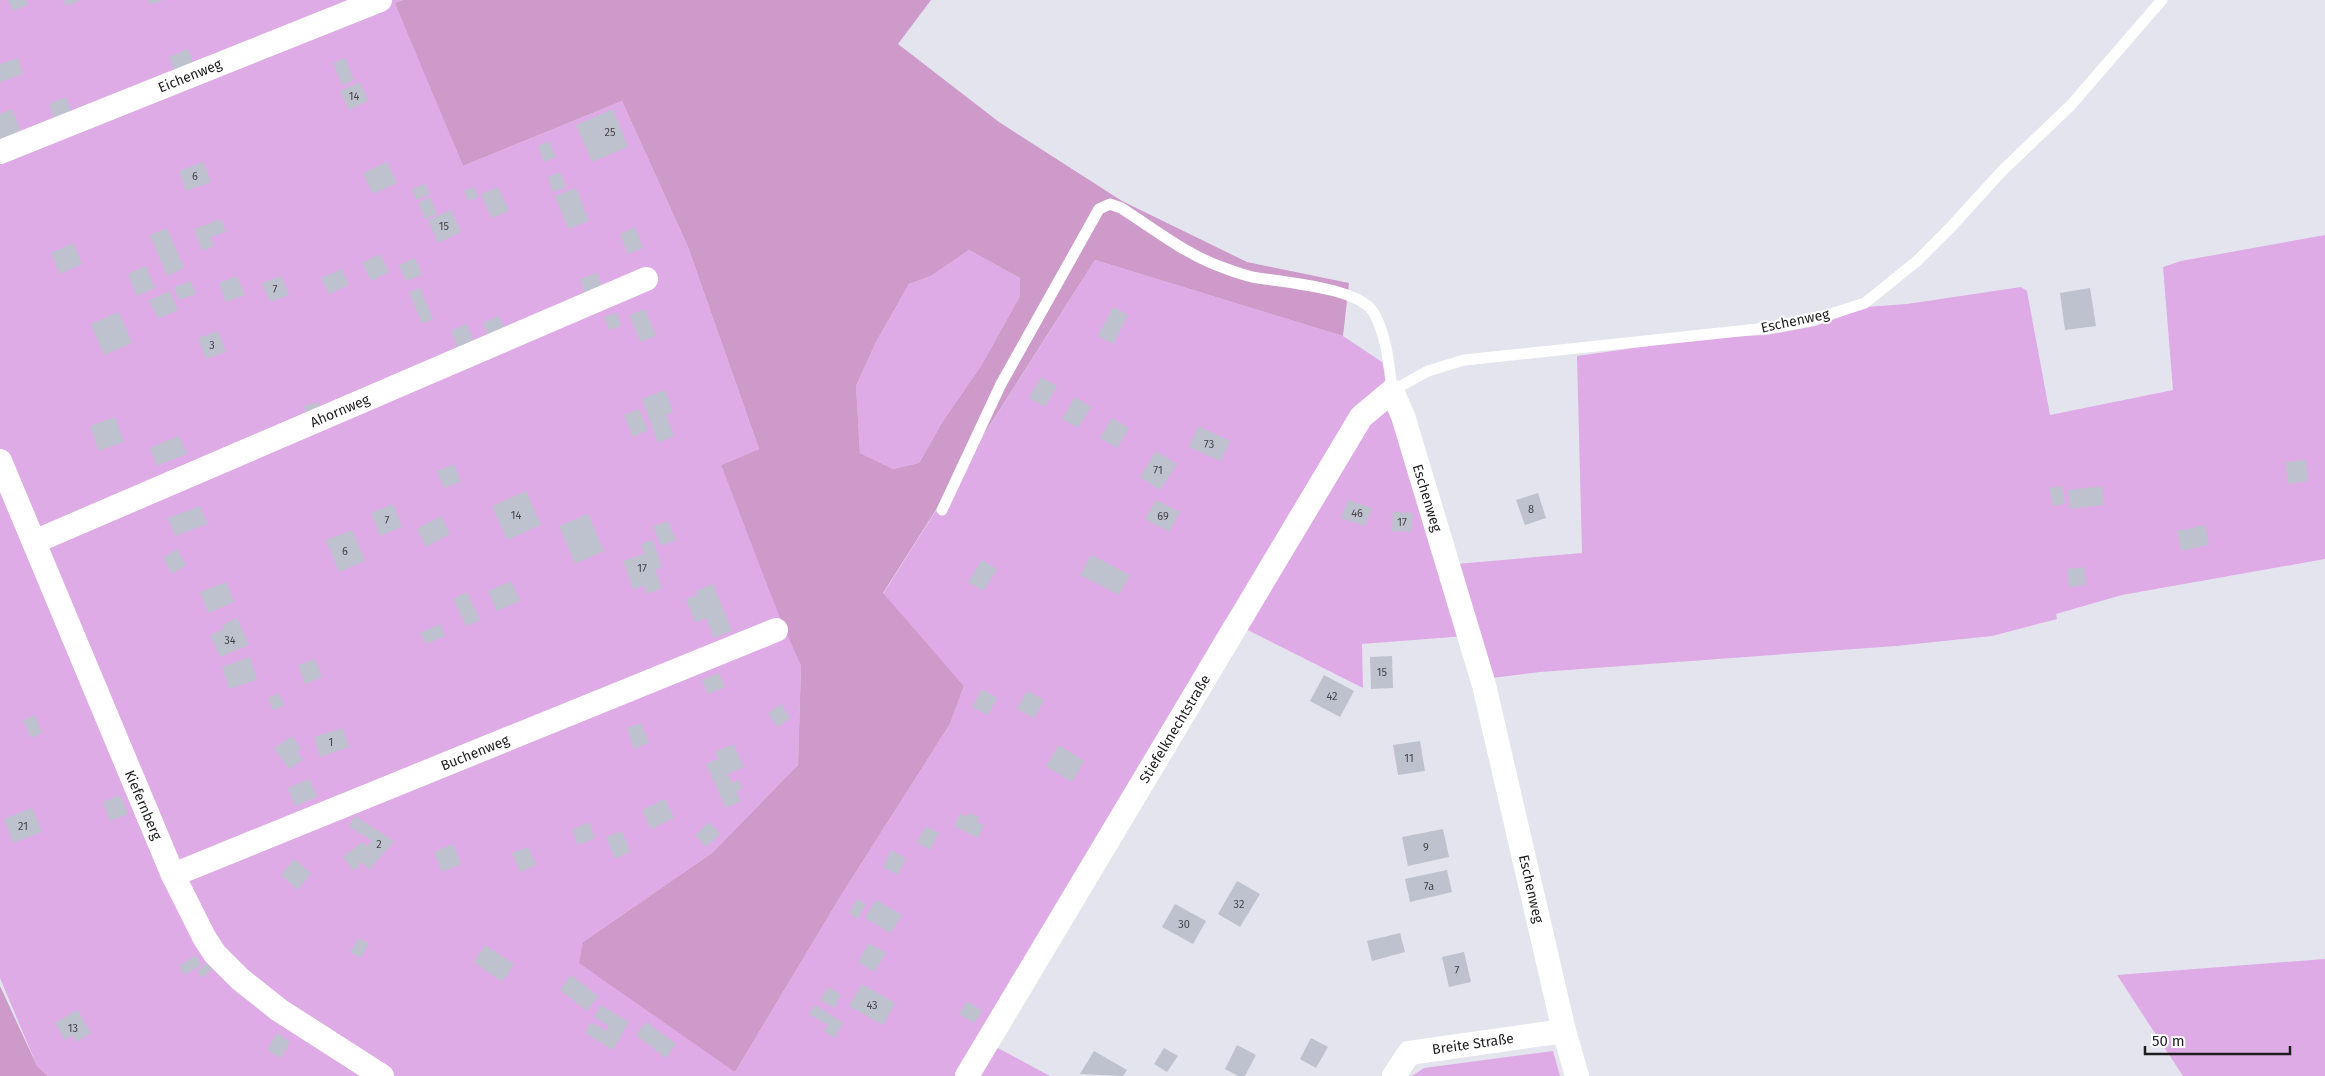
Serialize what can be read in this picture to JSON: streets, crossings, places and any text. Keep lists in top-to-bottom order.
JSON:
{
  "streets": {
    "street": [
      "Eichenweg",
      "Eschenweg",
      "Ahornweg",
      "Stiefelknechtstraße",
      "Buchenweg",
      "Kiefernberg",
      "Breite Straße"
    ]
  },
  "crossings": [
    ["Eschenweg", "Stiefelknechtstraße"],
    ["Eschenweg", "Breite Straße"],
    ["Ahornweg", "Kiefernberg"],
    ["Buchenweg", "Kiefernberg"]
  ],
  "house_numbers": [
    "14",
    "25",
    "6",
    "15",
    "7",
    "3",
    "73",
    "71",
    "8",
    "46",
    "14",
    "69",
    "7",
    "17",
    "6",
    "17",
    "34",
    "15",
    "42",
    "1",
    "11",
    "21",
    "2",
    "9",
    "7a",
    "32",
    "30",
    "7",
    "43",
    "13"
  ],
  "scale_bar": "50 m"
}
